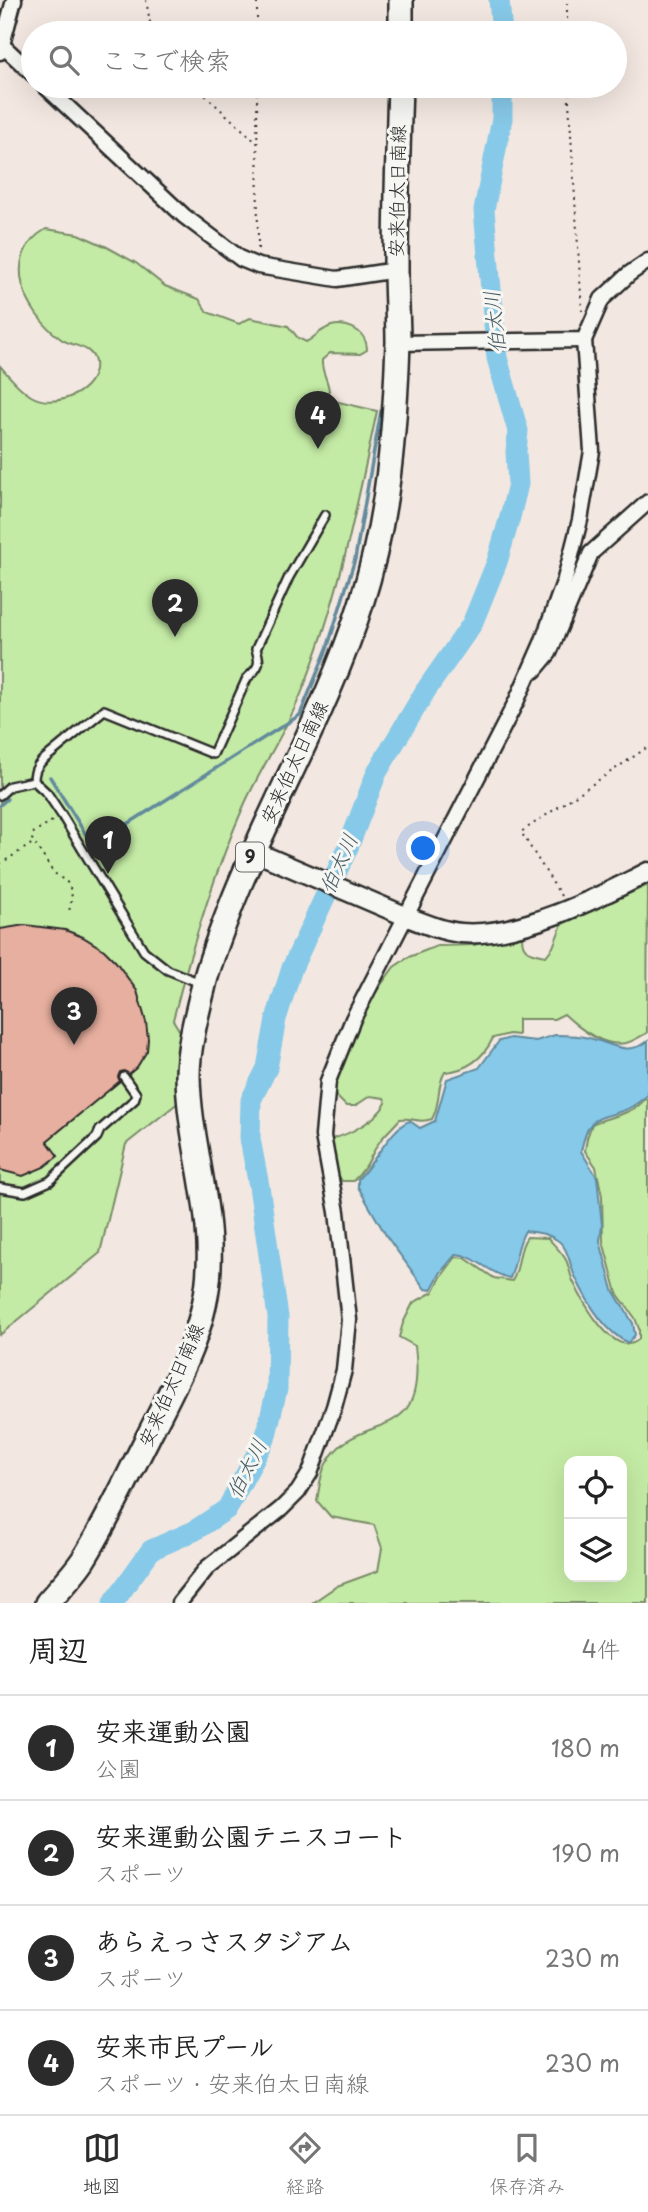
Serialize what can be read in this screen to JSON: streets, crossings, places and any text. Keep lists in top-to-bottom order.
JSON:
{
  "streets": {
    "main road": ["安来伯太日南線", "9"]
  },
  "water": ["伯太川"],
  "page": {
    "search": "ここで検索",
    "pins": [
      "4",
      "2",
      "1",
      "3"
    ],
    "heading": ["周辺", "4件"],
    "list": [
      {
        "mark": "1",
        "name": "安来運動公園",
        "note": "公園",
        "value": "180 m"
      },
      {
        "mark": "2",
        "name": "安来運動公園テニスコート",
        "note": "スポーツ",
        "value": "190 m"
      },
      {
        "mark": "3",
        "name": "あらえっさスタジアム",
        "note": "スポーツ",
        "value": "230 m"
      },
      {
        "mark": "4",
        "name": "安来市民プール",
        "note": "スポーツ · 安来伯太日南線",
        "value": "230 m"
      }
    ],
    "nav": ["地図", "経路", "保存済み"]
  }
}
